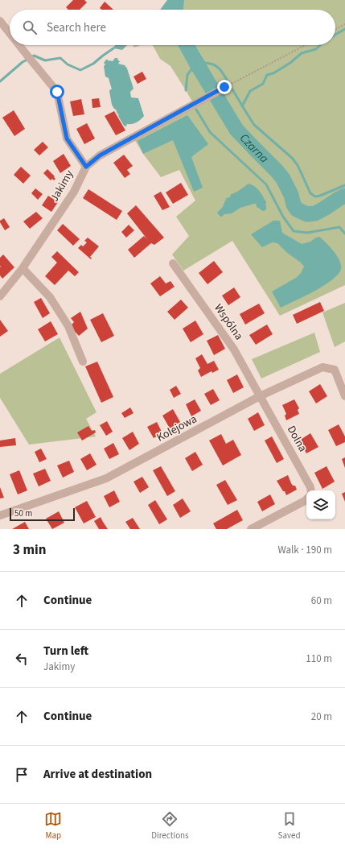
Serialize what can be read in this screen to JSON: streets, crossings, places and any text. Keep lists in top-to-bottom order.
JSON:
{
  "streets": {
    "street": [
      "Jakimy",
      "Wspólna",
      "Kolejowa",
      "Dolna"
    ]
  },
  "crossings": [
    ["Wspólna", "Kolejowa"],
    ["Wspólna", "Dolna"],
    ["Kolejowa", "Dolna"]
  ],
  "water": ["Czarna"],
  "scale_bar": "50 m",
  "page": {
    "search": "Search here",
    "scale": "50 m",
    "heading": ["3 min", "Walk · 190 m"],
    "list": [
      ["Continue", "60 m"],
      ["Turn left", "Jakimy", "110 m"],
      ["Continue", "20 m"],
      "Arrive at destination"
    ],
    "nav": ["Map", "Directions", "Saved"]
  }
}
